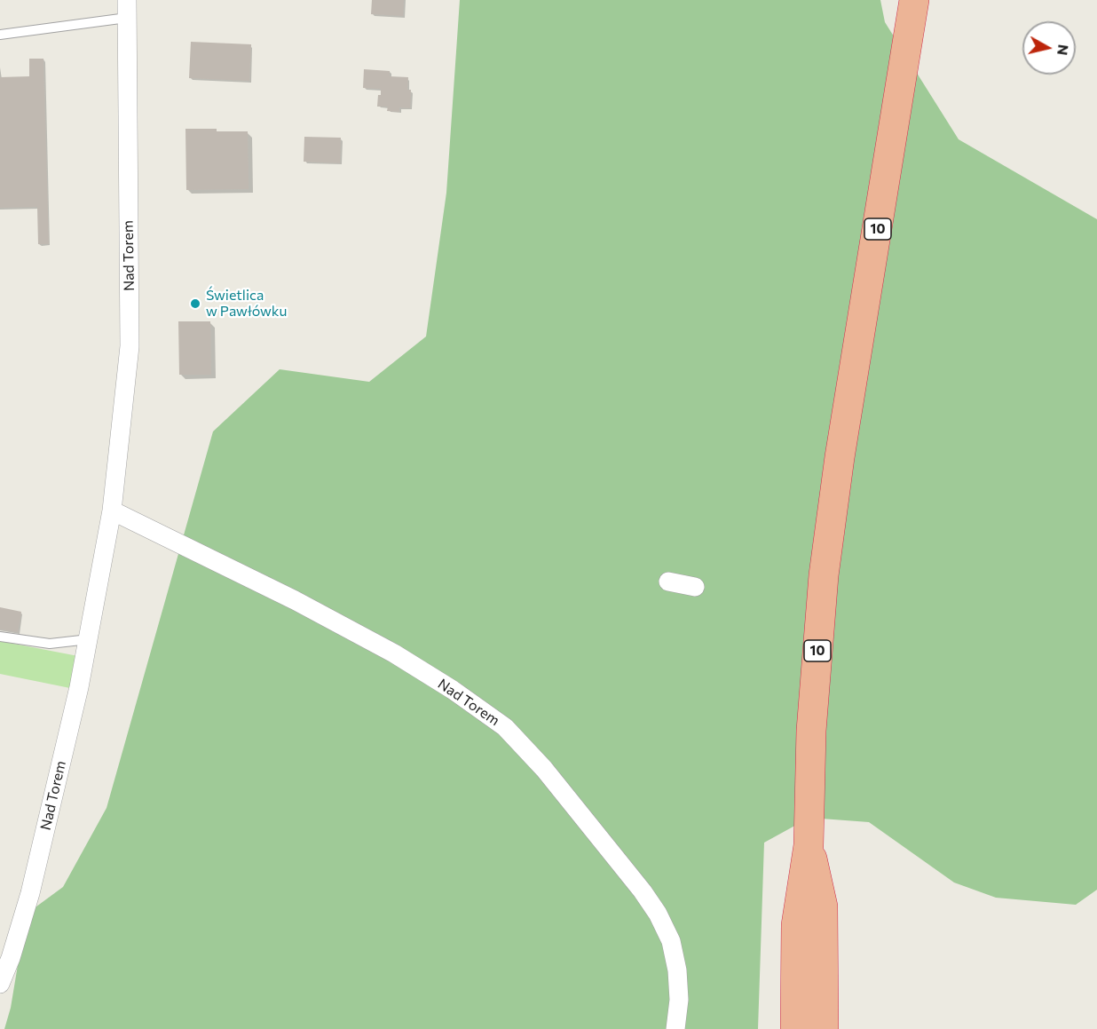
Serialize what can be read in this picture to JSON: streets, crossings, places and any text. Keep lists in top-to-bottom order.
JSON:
{
  "streets": {
    "highway": ["10"],
    "street": ["Nad Torem"]
  },
  "places": ["Świetlica w Pawłówku"],
  "north": "right"
}
